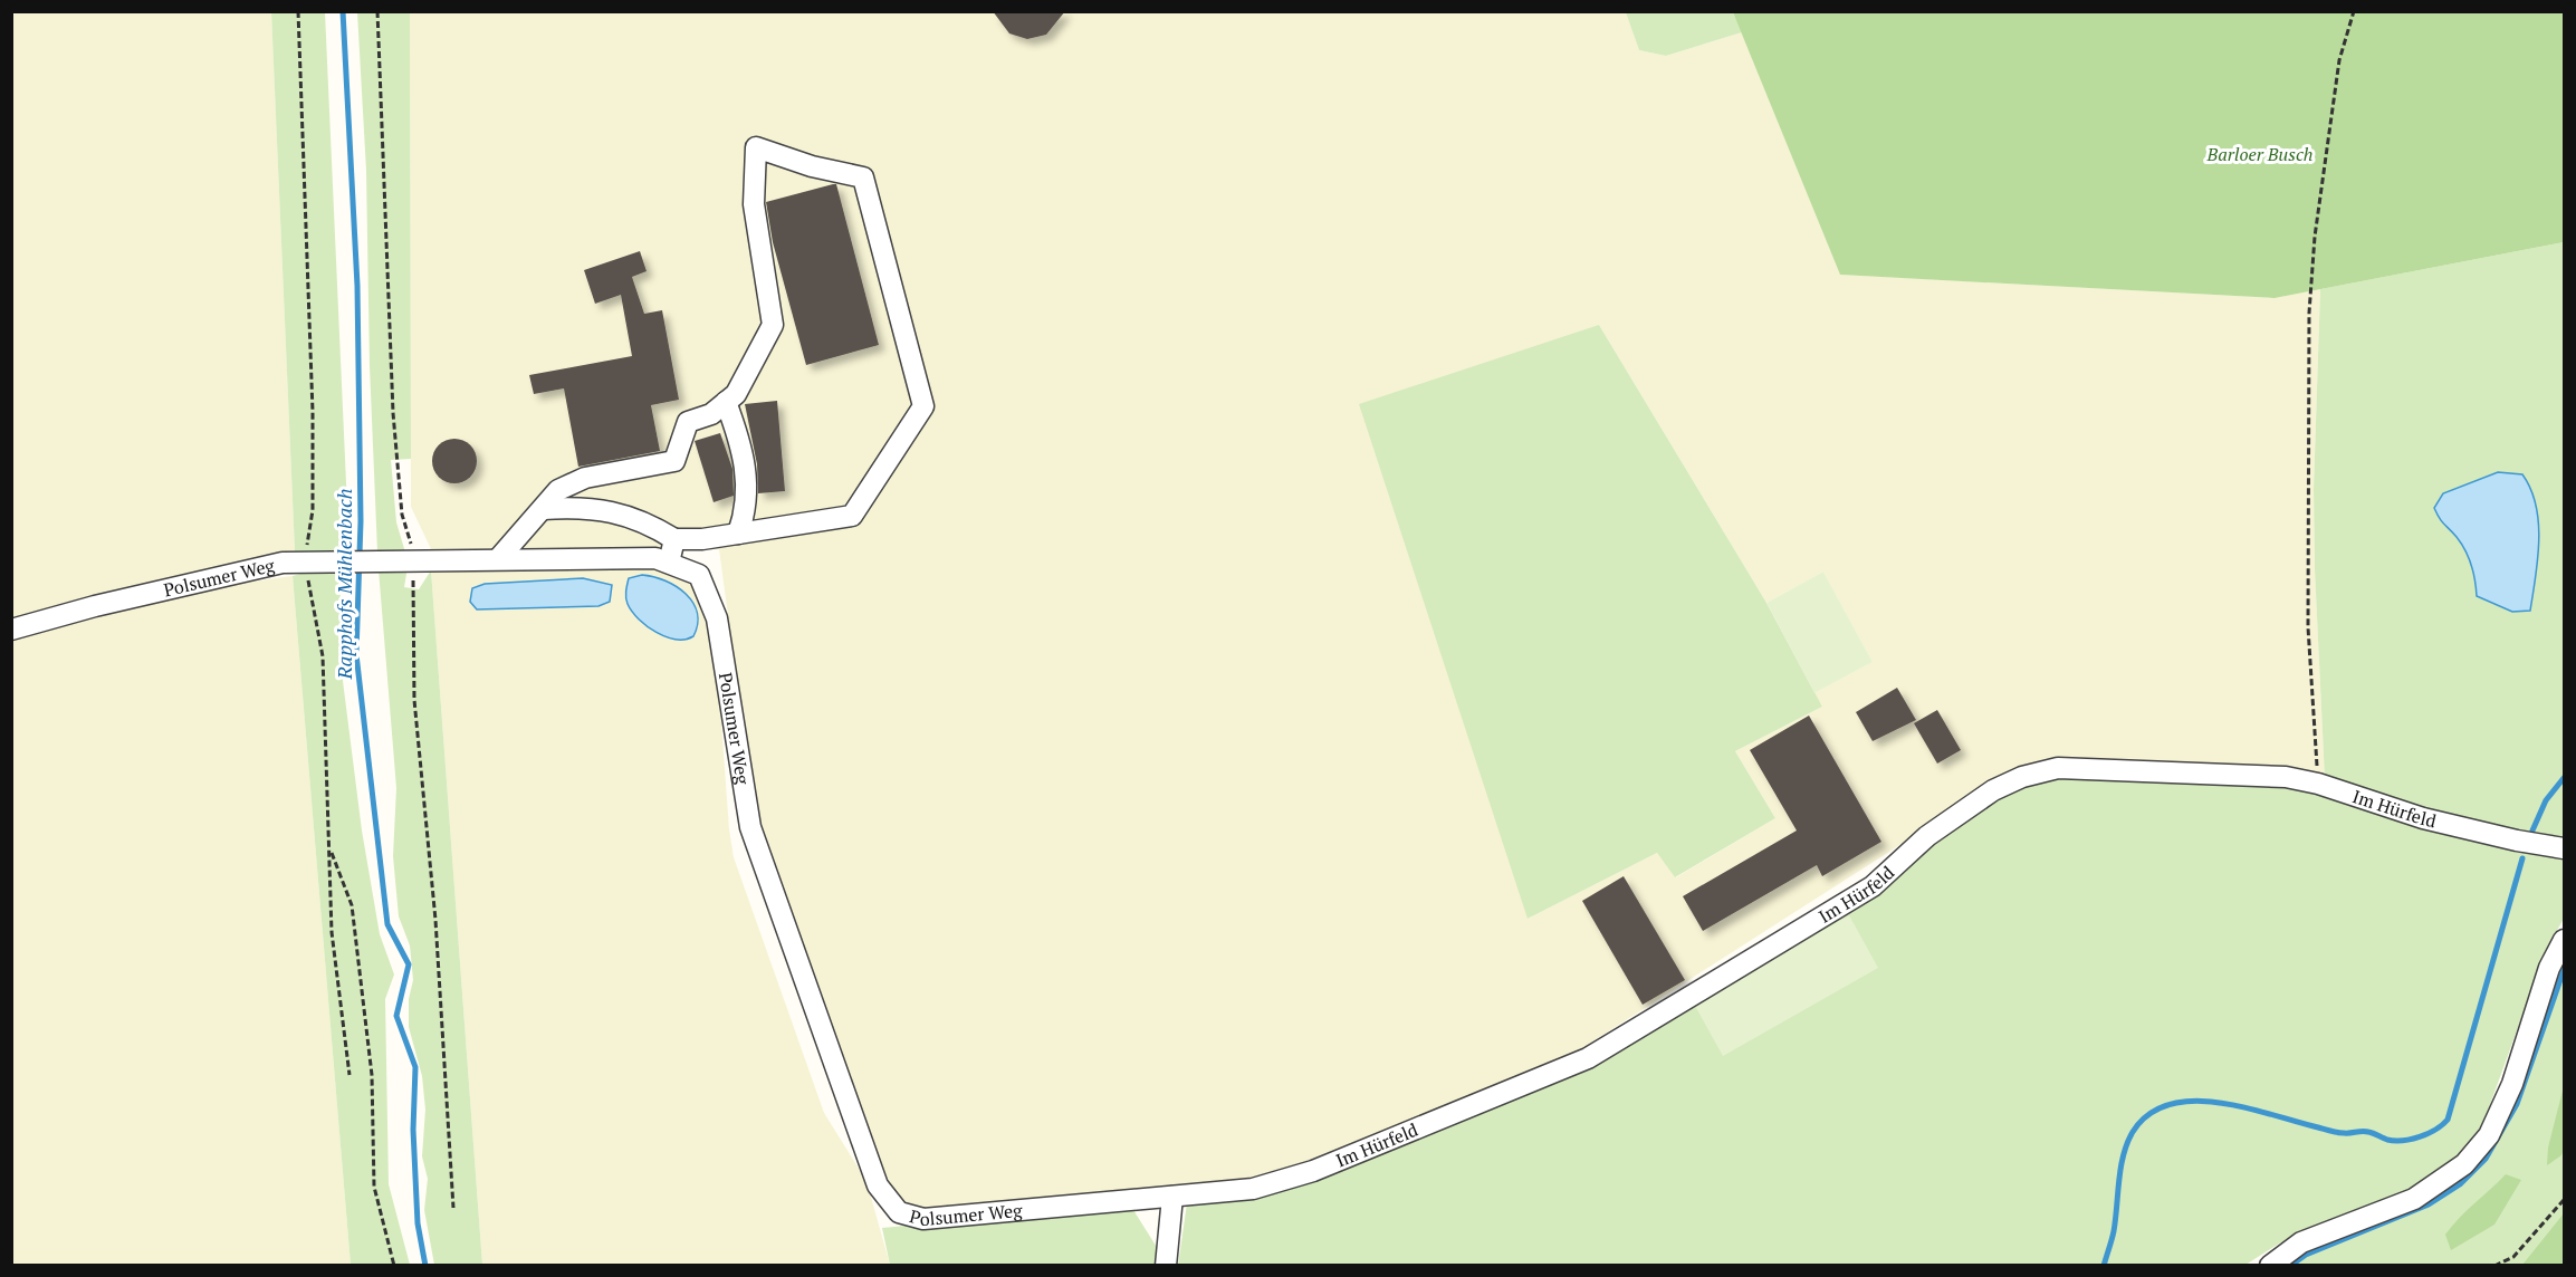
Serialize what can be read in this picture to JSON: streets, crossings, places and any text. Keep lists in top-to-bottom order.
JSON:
{
  "streets": {
    "street": ["Polsumer Weg", "Im Hürfeld"]
  },
  "crossings": [
    ["Polsumer Weg", "Im Hürfeld"]
  ],
  "water": ["Rapphofs Mühlenbach"],
  "parks": ["Barloer Busch"]
}
